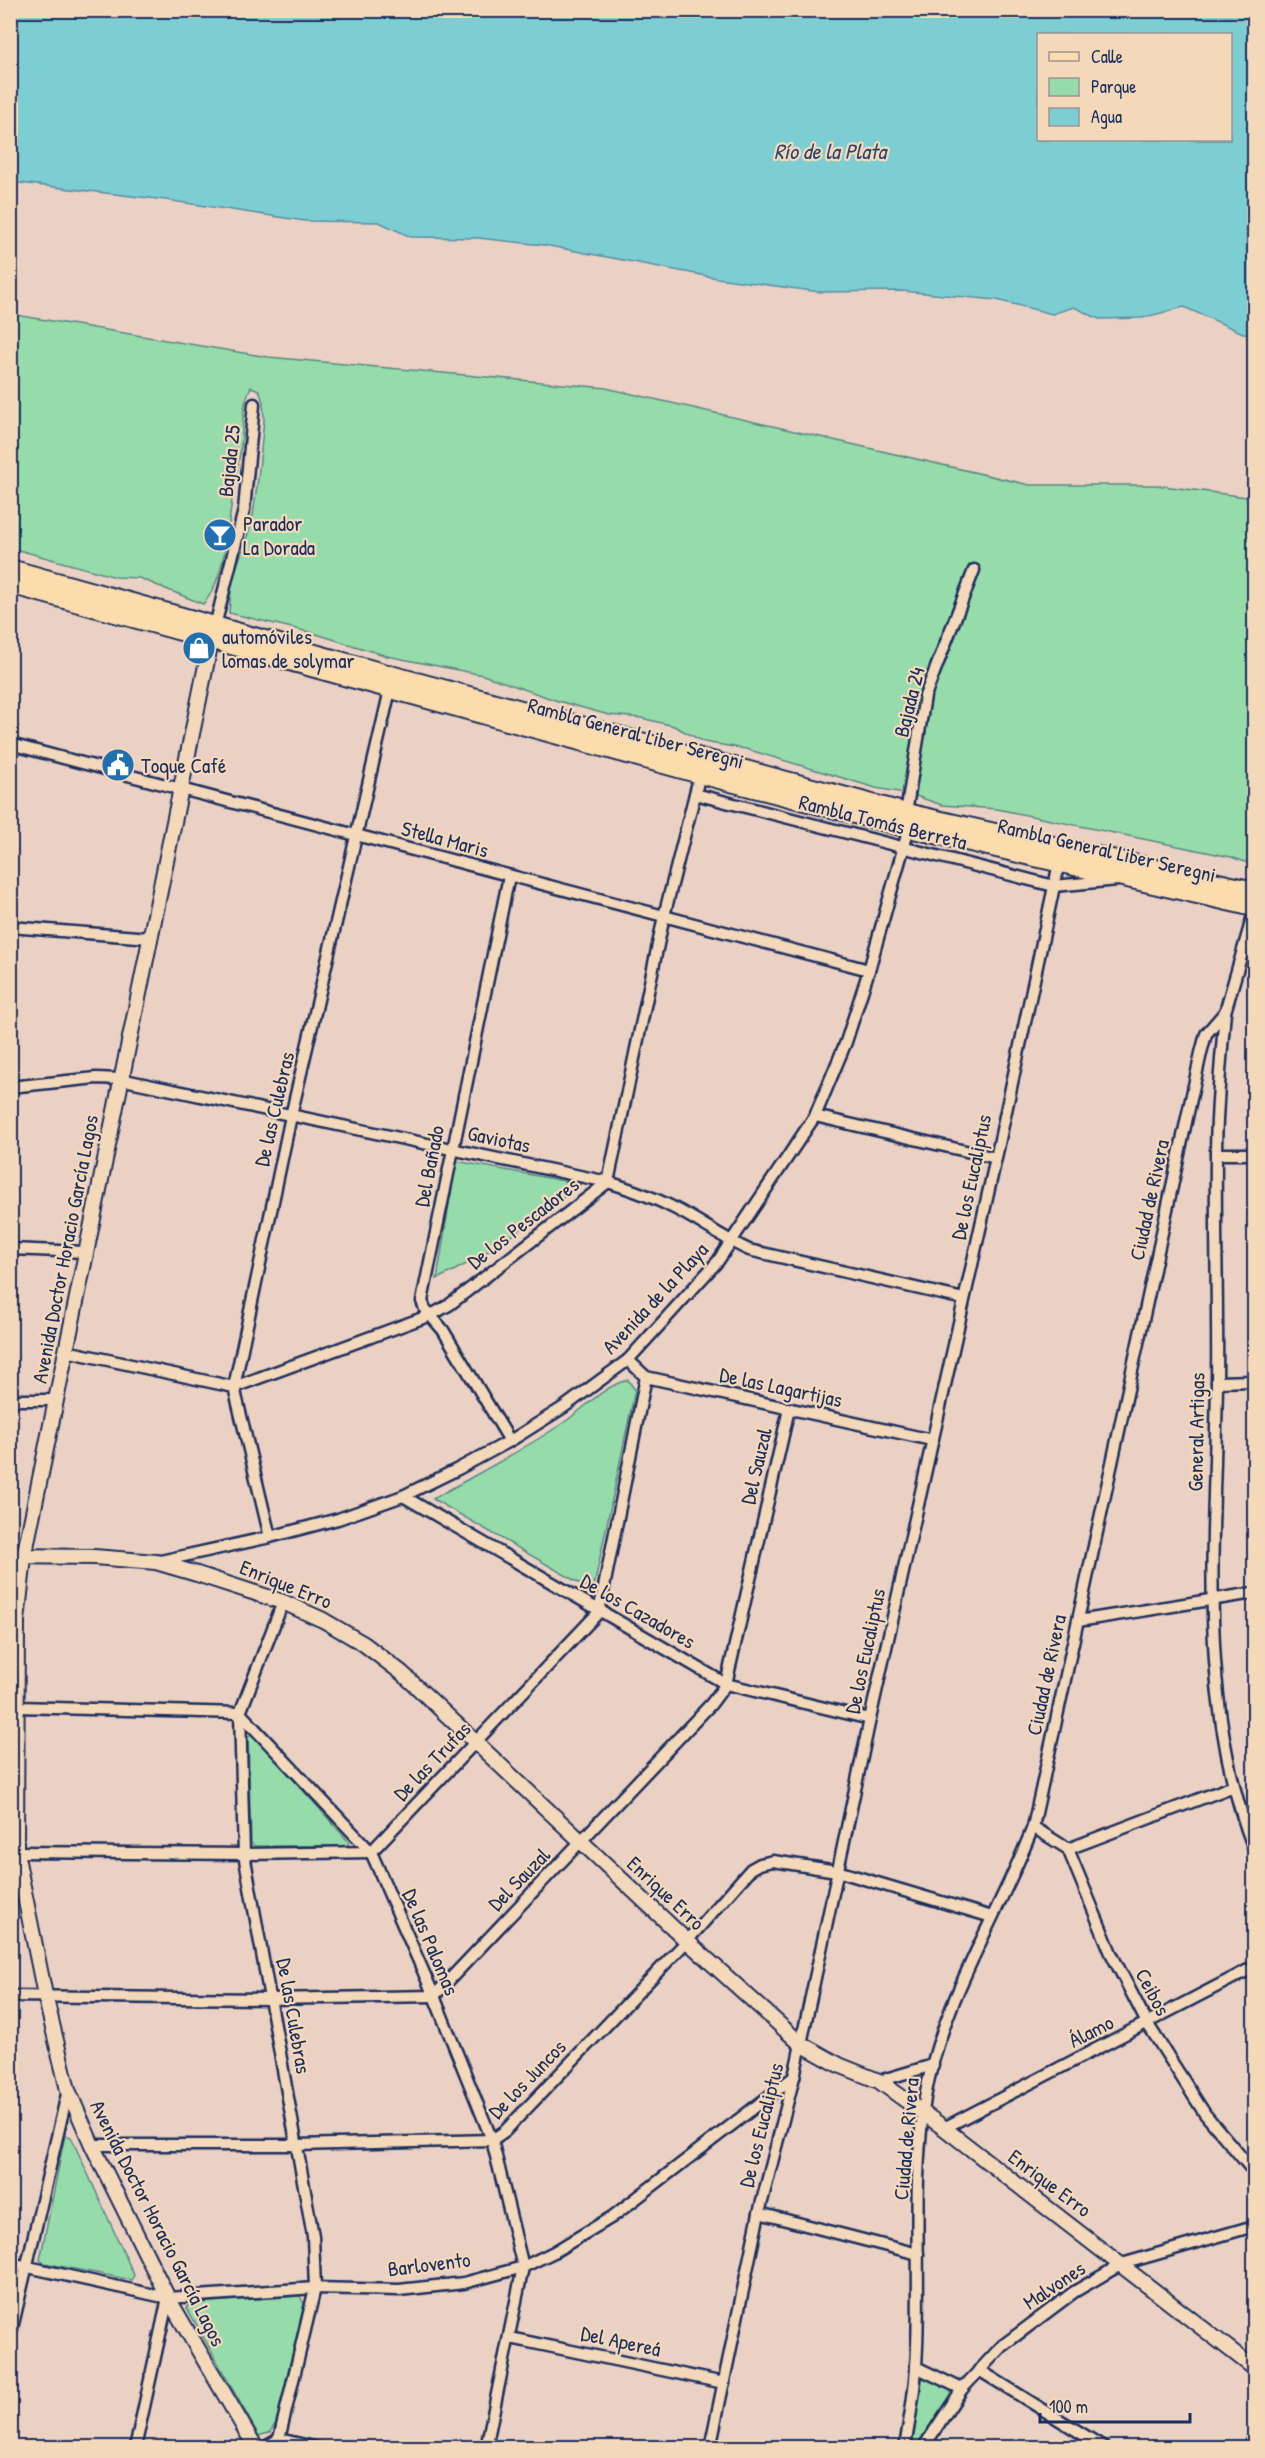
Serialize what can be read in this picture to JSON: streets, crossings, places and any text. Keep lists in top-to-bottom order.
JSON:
{
  "streets": {
    "main road": ["Rambla General Liber Seregni"],
    "street": [
      "Bajada 25",
      "Bajada 24",
      "Rambla Tomás Berreta",
      "Stella Maris",
      "De las Culebras",
      "Gaviotas",
      "Del Bañado",
      "De los Eucaliptus",
      "Ciudad de Rivera",
      "De los Pescadores",
      "Avenida Doctor Horacio García Lagos",
      "Avenida de la Playa",
      "De las Lagartijas",
      "General Artigas",
      "Del Sauzal",
      "Enrique Erro",
      "De los Cazadores",
      "De las Trufas",
      "De las Palomas",
      "Ceibos",
      "Álamo",
      "De los Juncos",
      "Barlovento",
      "Malvones",
      "Del Apereá"
    ]
  },
  "crossings": [
    ["Bajada 25", "Rambla General Liber Seregni"],
    ["Bajada 25", "Avenida Doctor Horacio García Lagos"],
    ["Bajada 24", "Rambla General Liber Seregni"],
    ["Bajada 24", "Avenida de la Playa"],
    ["Rambla General Liber Seregni", "Rambla Tomás Berreta"],
    ["Rambla General Liber Seregni", "De las Culebras"],
    ["Rambla General Liber Seregni", "De los Eucaliptus"],
    ["Rambla General Liber Seregni", "De los Pescadores"],
    ["Rambla General Liber Seregni", "Avenida Doctor Horacio García Lagos"],
    ["Rambla General Liber Seregni", "Avenida de la Playa"],
    ["Rambla Tomás Berreta", "De los Eucaliptus"],
    ["Rambla Tomás Berreta", "De los Pescadores"],
    ["Rambla Tomás Berreta", "Avenida de la Playa"],
    ["Stella Maris", "De las Culebras"],
    ["Stella Maris", "Del Bañado"],
    ["Stella Maris", "De los Pescadores"],
    ["Stella Maris", "Avenida Doctor Horacio García Lagos"],
    ["Stella Maris", "Avenida de la Playa"],
    ["De las Culebras", "Gaviotas"],
    ["De las Culebras", "De los Pescadores"],
    ["De las Culebras", "Avenida de la Playa"],
    ["De las Culebras", "Enrique Erro"],
    ["De las Culebras", "De las Palomas"],
    ["De las Culebras", "De los Juncos"],
    ["De las Culebras", "Barlovento"],
    ["Gaviotas", "Del Bañado"],
    ["Gaviotas", "De los Eucaliptus"],
    ["Gaviotas", "De los Pescadores"],
    ["Gaviotas", "Avenida Doctor Horacio García Lagos"],
    ["Gaviotas", "Avenida de la Playa"],
    ["Del Bañado", "De los Pescadores"],
    ["Del Bañado", "Avenida de la Playa"],
    ["De los Eucaliptus", "De las Lagartijas"],
    ["De los Eucaliptus", "Enrique Erro"],
    ["De los Eucaliptus", "De los Cazadores"],
    ["De los Eucaliptus", "De los Juncos"],
    ["De los Eucaliptus", "Barlovento"],
    ["De los Eucaliptus", "Del Apereá"],
    ["Ciudad de Rivera", "General Artigas"],
    ["Ciudad de Rivera", "Enrique Erro"],
    ["Ciudad de Rivera", "De los Juncos"],
    ["Avenida Doctor Horacio García Lagos", "Enrique Erro"],
    ["Avenida Doctor Horacio García Lagos", "De los Juncos"],
    ["Avenida Doctor Horacio García Lagos", "Barlovento"],
    ["Avenida de la Playa", "Enrique Erro"],
    ["Avenida de la Playa", "De los Cazadores"],
    ["De las Lagartijas", "Del Sauzal"],
    ["Del Sauzal", "Enrique Erro"],
    ["Del Sauzal", "De los Cazadores"],
    ["Del Sauzal", "De las Palomas"],
    ["Enrique Erro", "De las Trufas"],
    ["Enrique Erro", "Álamo"],
    ["Enrique Erro", "De los Juncos"],
    ["Enrique Erro", "Malvones"],
    ["De los Cazadores", "De las Trufas"],
    ["De las Trufas", "De las Palomas"],
    ["De las Palomas", "De los Juncos"],
    ["De las Palomas", "Barlovento"],
    ["De las Palomas", "Del Apereá"],
    ["Ceibos", "Álamo"]
  ],
  "water": ["Río de la Plata"],
  "places": {
    "bar": ["Parador La Dorada"],
    "shop": ["automóviles lomas de solymar"],
    "public building": ["Toque Café"]
  },
  "legend": ["Calle", "Parque", "Agua"],
  "scale_bar": "100 m"
}
